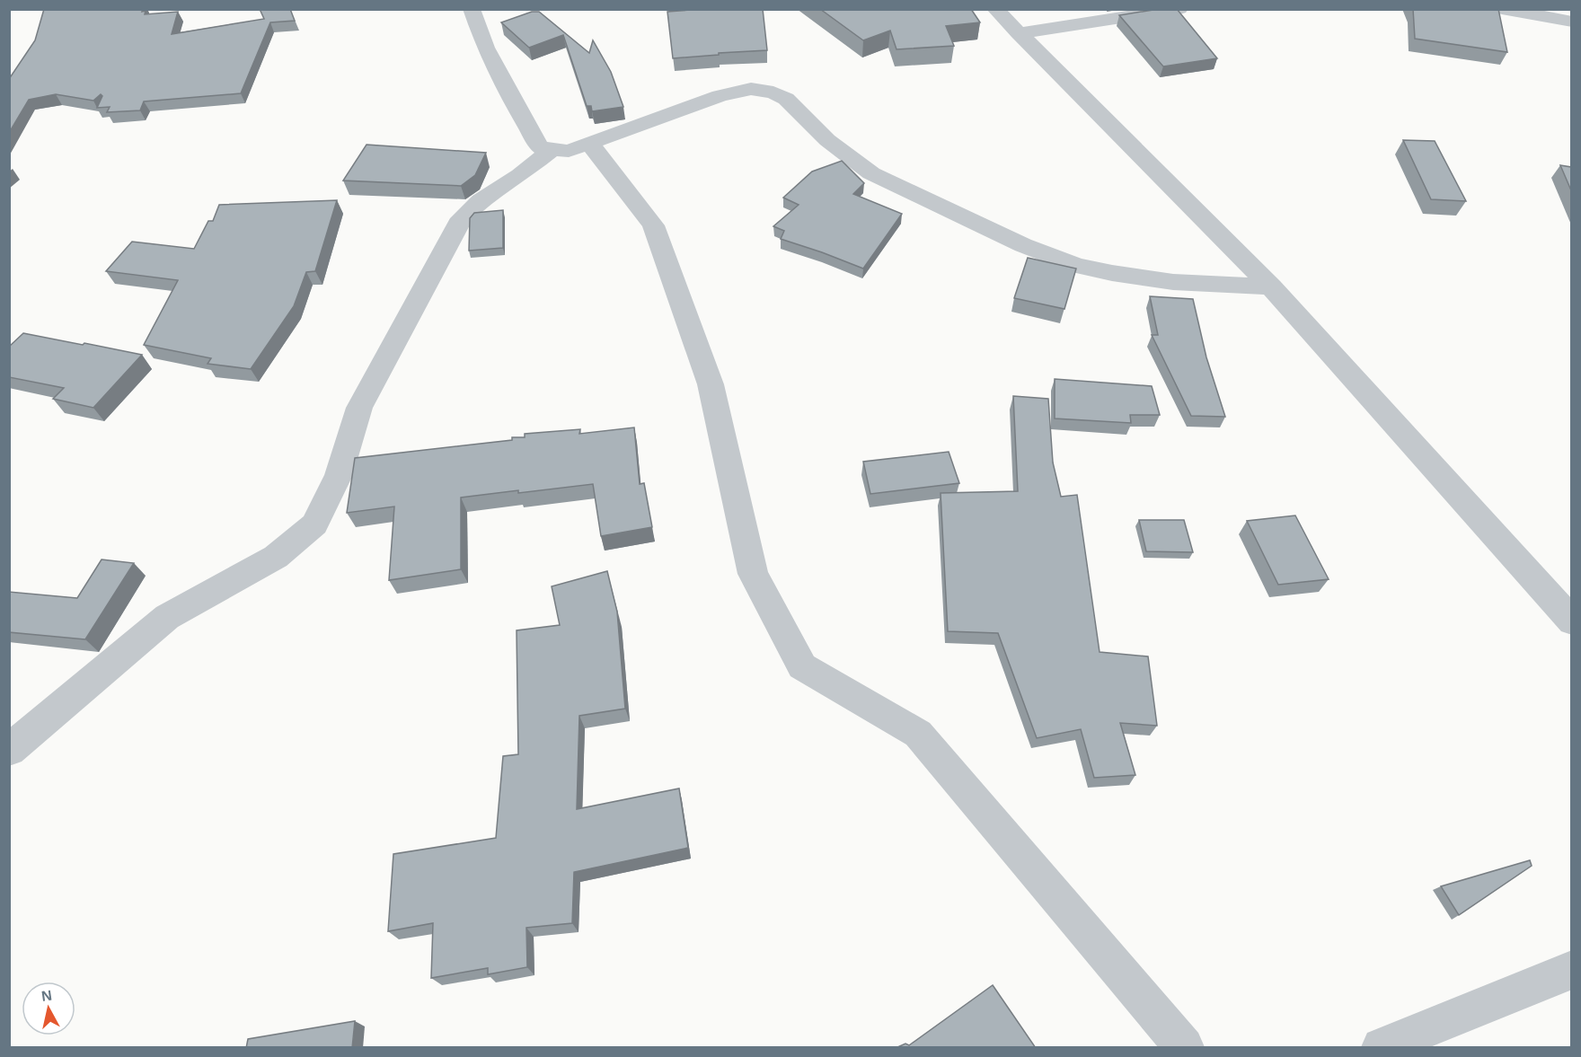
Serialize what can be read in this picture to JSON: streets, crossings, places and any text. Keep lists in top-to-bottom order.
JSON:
{
  "north": "top"
}
